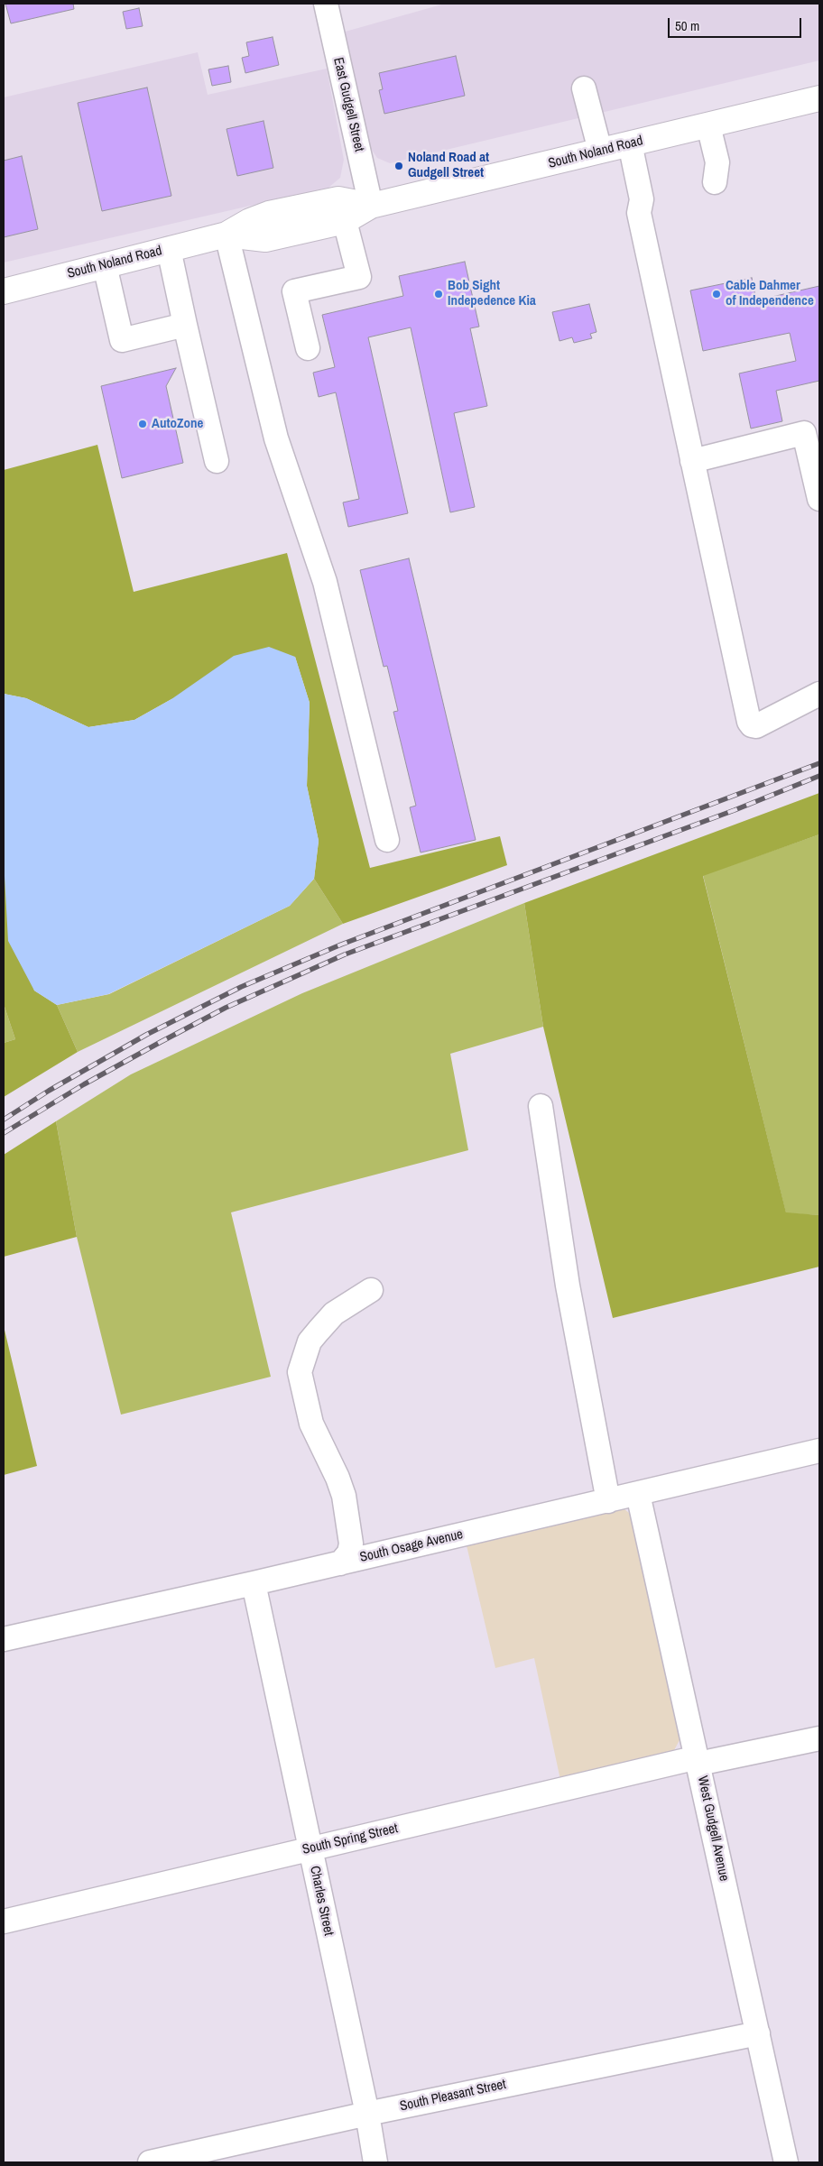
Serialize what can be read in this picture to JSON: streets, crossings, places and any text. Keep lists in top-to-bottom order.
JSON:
{
  "streets": {
    "main road": ["South Noland Road"],
    "street": [
      "East Gudgell Street",
      "South Osage Avenue",
      "West Gudgell Avenue",
      "South Spring Street",
      "Charles Street",
      "South Pleasant Street"
    ]
  },
  "crossings": [
    ["East Gudgell Street", "South Noland Road"],
    ["South Osage Avenue", "West Gudgell Avenue"],
    ["South Osage Avenue", "Charles Street"],
    ["West Gudgell Avenue", "South Spring Street"],
    ["West Gudgell Avenue", "South Pleasant Street"],
    ["South Spring Street", "Charles Street"],
    ["Charles Street", "South Pleasant Street"]
  ],
  "places": [
    "Noland Road at Gudgell Street",
    "Bob Sight Indepedence Kia",
    "Cable Dahmer of Independence",
    "AutoZone"
  ],
  "scale_bar": "50 m"
}
